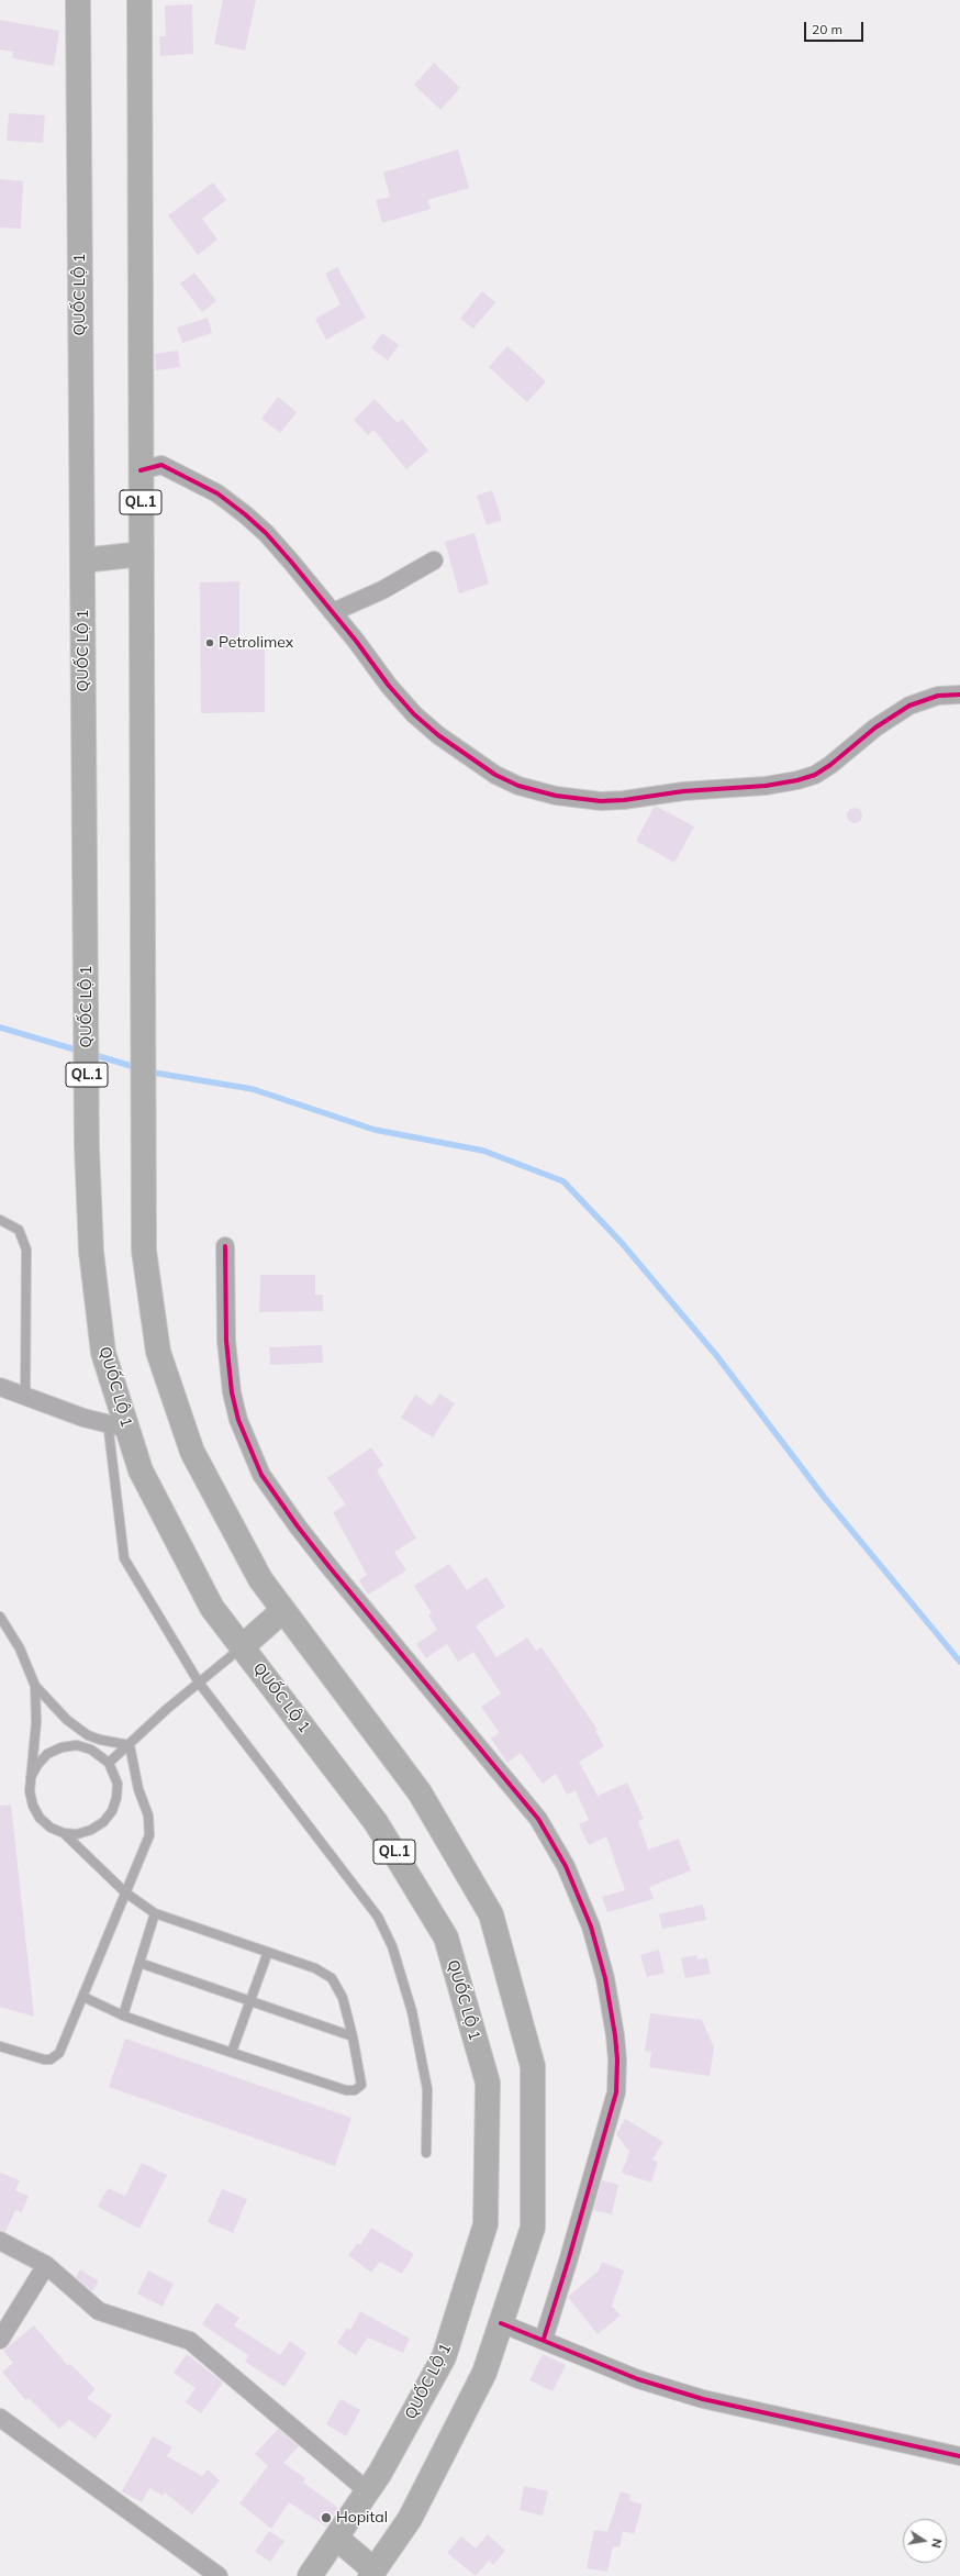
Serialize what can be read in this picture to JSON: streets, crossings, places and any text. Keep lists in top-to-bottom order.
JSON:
{
  "streets": {
    "highway": ["QUỐC LỘ 1", "QL.1"]
  },
  "places": ["Petrolimex", "Hopital"],
  "scale_bar": "20 m",
  "north": "right"
}
